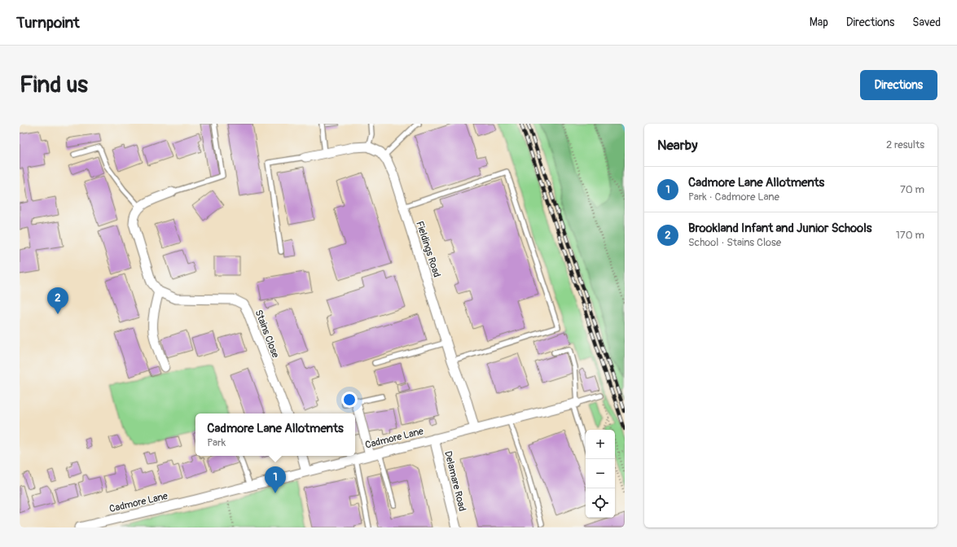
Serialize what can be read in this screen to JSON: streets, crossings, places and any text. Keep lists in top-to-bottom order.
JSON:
{
  "streets": {
    "street": [
      "Fieldings Road",
      "Stains Close",
      "Cadmore Lane",
      "Delamare Road"
    ]
  },
  "crossings": [
    ["Fieldings Road", "Cadmore Lane"],
    ["Cadmore Lane", "Delamare Road"]
  ],
  "page": {
    "header": "Turnpoint",
    "nav": ["Map", "Directions", "Saved"],
    "buttons": "Directions",
    "title": "Find us",
    "heading": ["Nearby", "2 results"],
    "list": [
      {
        "mark": "1",
        "name": "Cadmore Lane Allotments",
        "note": "Park · Cadmore Lane",
        "value": "70 m"
      },
      {
        "mark": "2",
        "name": "Brookland Infant and Junior Schools",
        "note": "School · Stains Close",
        "value": "170 m"
      }
    ],
    "pins": ["2", "1"],
    "popup": ["Cadmore Lane Allotments", "Park"],
    "map_buttons": ["+", "−"]
  }
}
